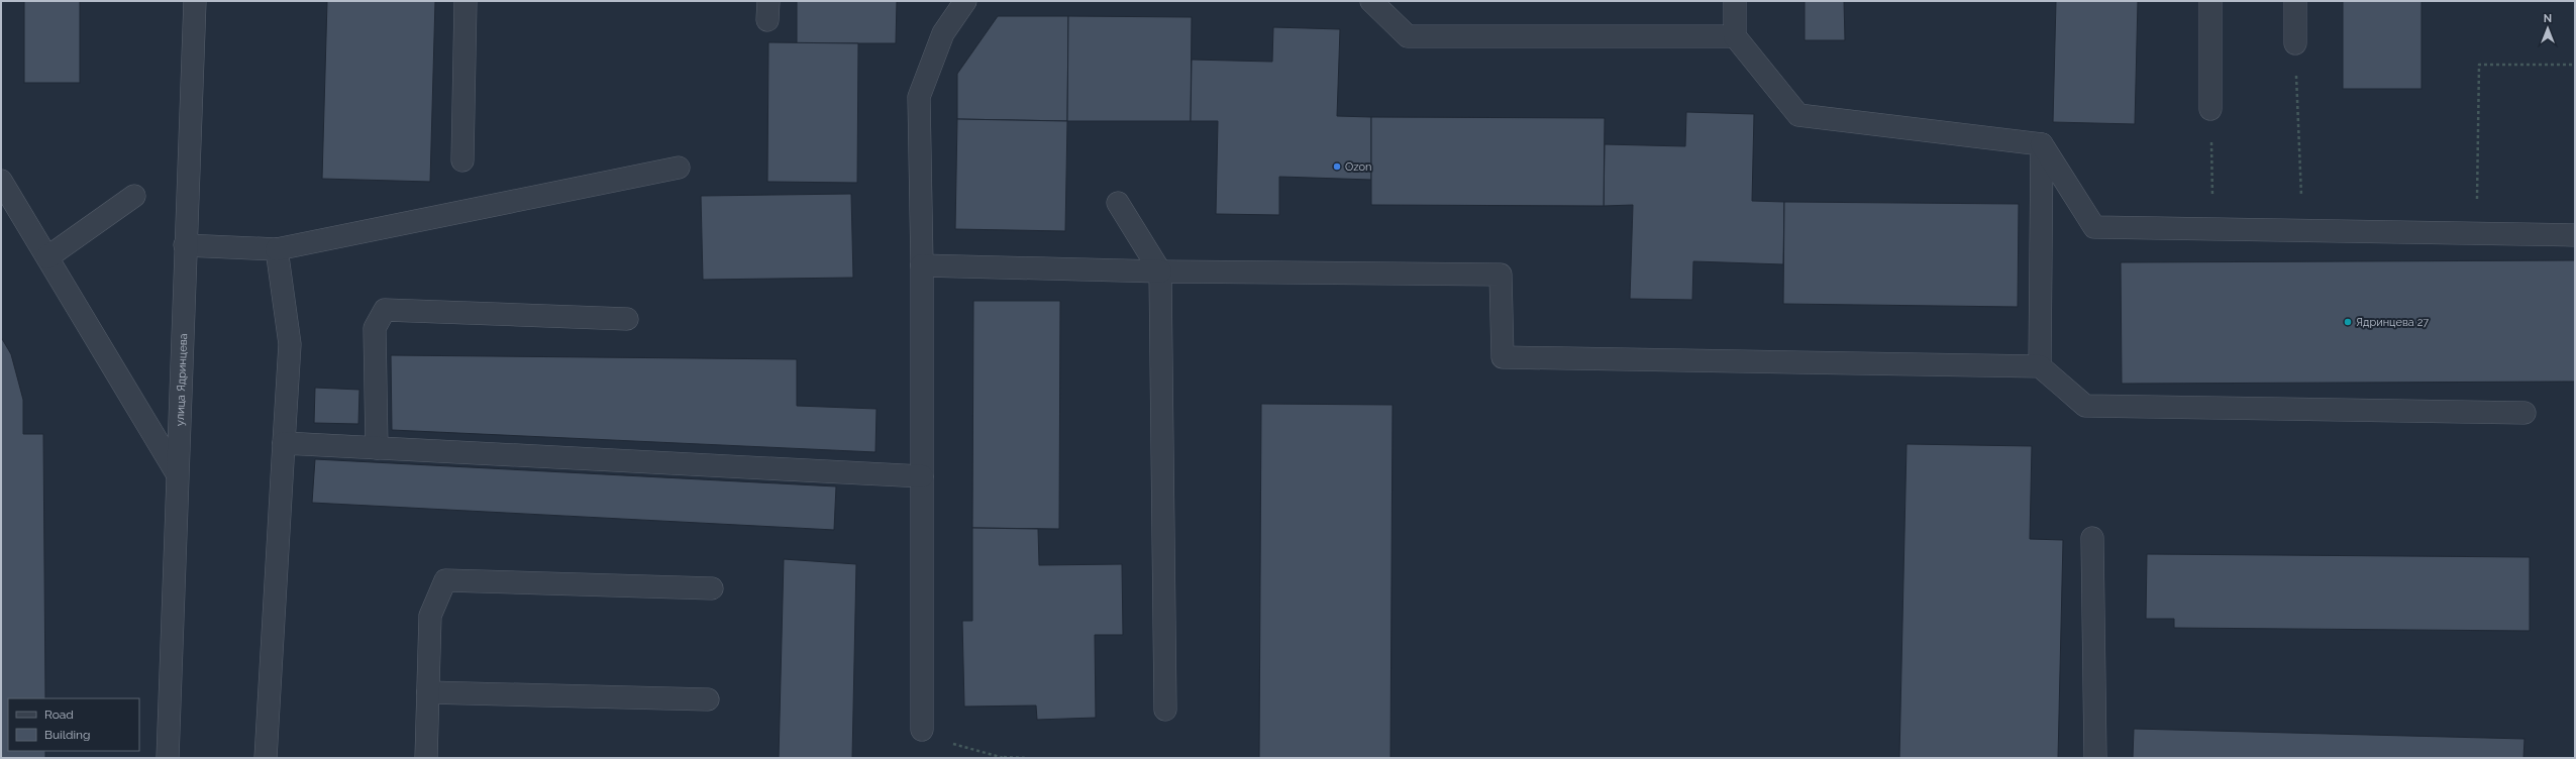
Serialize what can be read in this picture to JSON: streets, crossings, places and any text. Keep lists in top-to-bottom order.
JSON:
{
  "streets": {
    "street": ["улица Ядринцева"]
  },
  "places": ["Ozon", "Ядринцева 27"],
  "legend": ["Road", "Building"],
  "north": "top"
}
